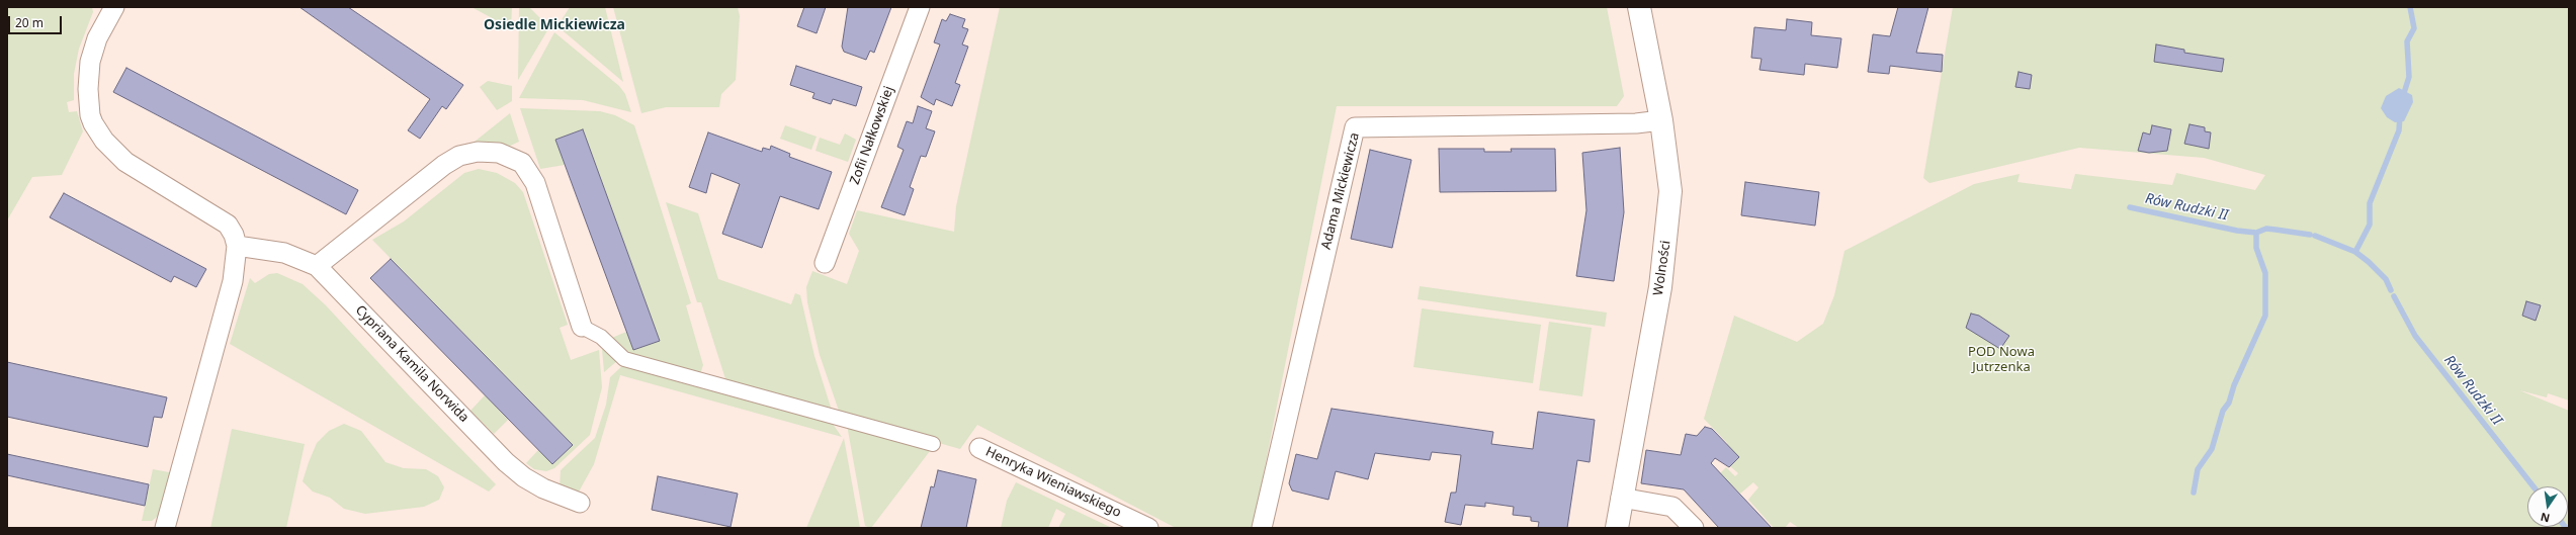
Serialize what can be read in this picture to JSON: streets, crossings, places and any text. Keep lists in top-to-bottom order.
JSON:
{
  "streets": {
    "street": [
      "Zofii Nałkowskiej",
      "Adama Mickiewicza",
      "Wolności",
      "Cypriana Kamila Norwida",
      "Henryka Wieniawskiego"
    ]
  },
  "crossings": [
    ["Adama Mickiewicza", "Wolności"]
  ],
  "districts": ["Osiedle Mickiewicza"],
  "water": ["Rów Rudzki II"],
  "parks": ["POD Nowa Jutrzenka"],
  "scale_bar": "20 m",
  "north": "bottom"
}
